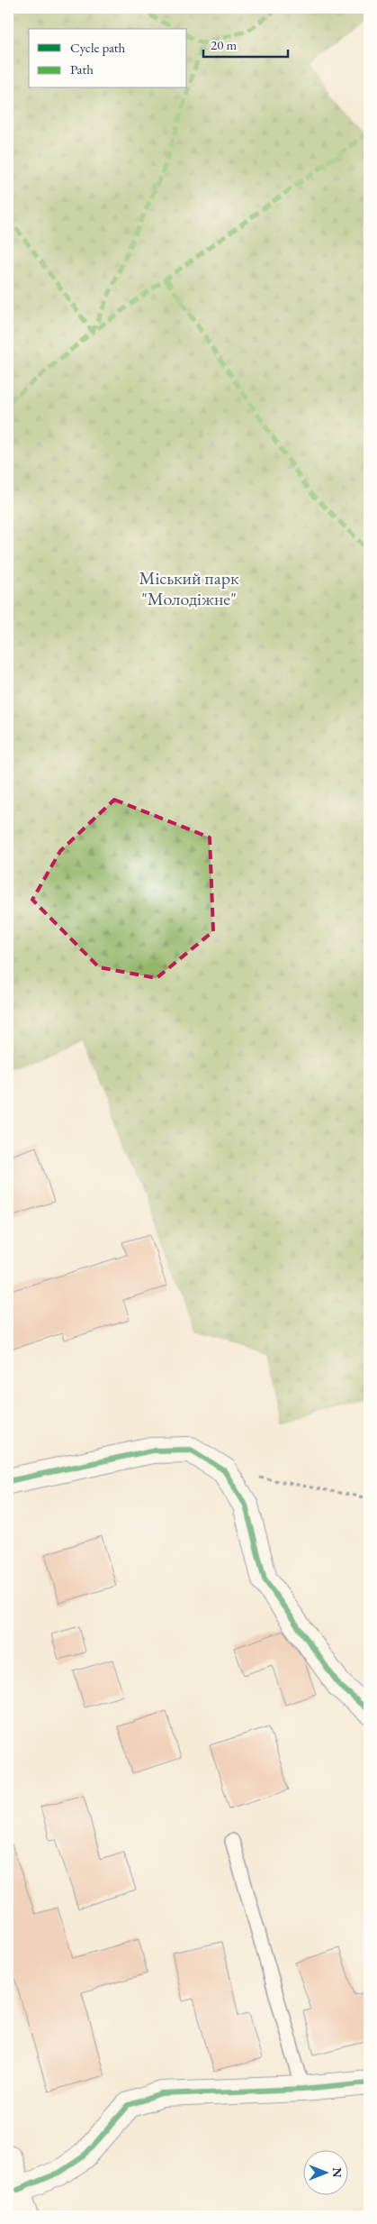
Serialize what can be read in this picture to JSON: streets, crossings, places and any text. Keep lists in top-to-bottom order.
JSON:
{
  "parks": ["Міський парк \"Молодіжне\""],
  "legend": ["Cycle path", "Path"],
  "scale_bar": "20 m",
  "north": "right"
}
